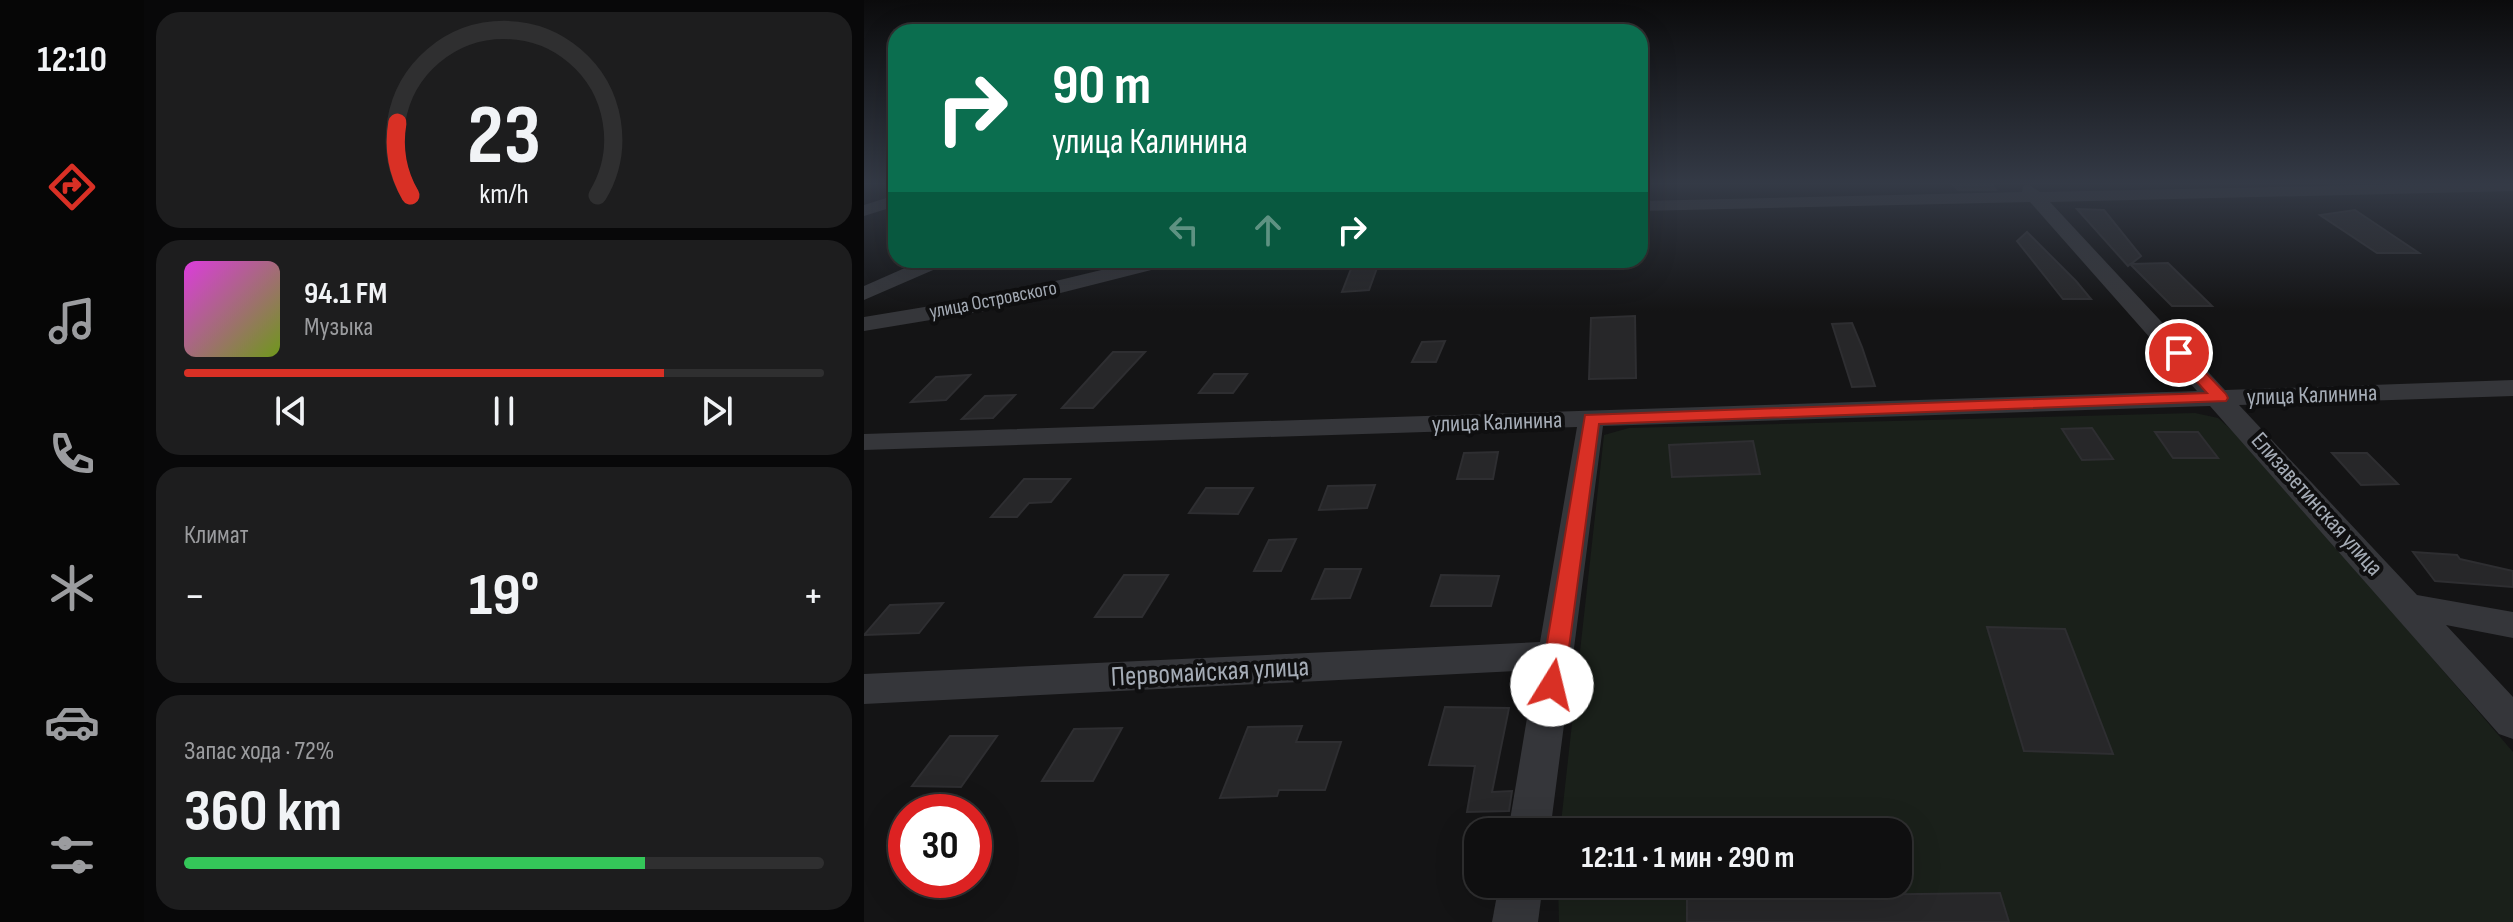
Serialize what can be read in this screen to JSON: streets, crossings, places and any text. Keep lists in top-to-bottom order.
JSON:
{
  "streets": {
    "street": [
      "улица Островского",
      "улица Калинина",
      "Елизаветинская улица",
      "Первомайская улица"
    ]
  },
  "crossings": [
    ["улица Калинина", "Елизаветинская улица"]
  ],
  "page": {
    "tabs": "12:10",
    "turn": ["90 m", "улица Калинина"],
    "song": ["94.1 FM", "Музыка"],
    "tile": [
      "Климат",
      ["Запас хода · 72%", "360 km"]
    ],
    "heat": ["−", "19°", "+"],
    "limit": "30",
    "trip": "12:11 · 1 мин · 290 m",
    "gauge": ["23", "km/h"]
  }
}
